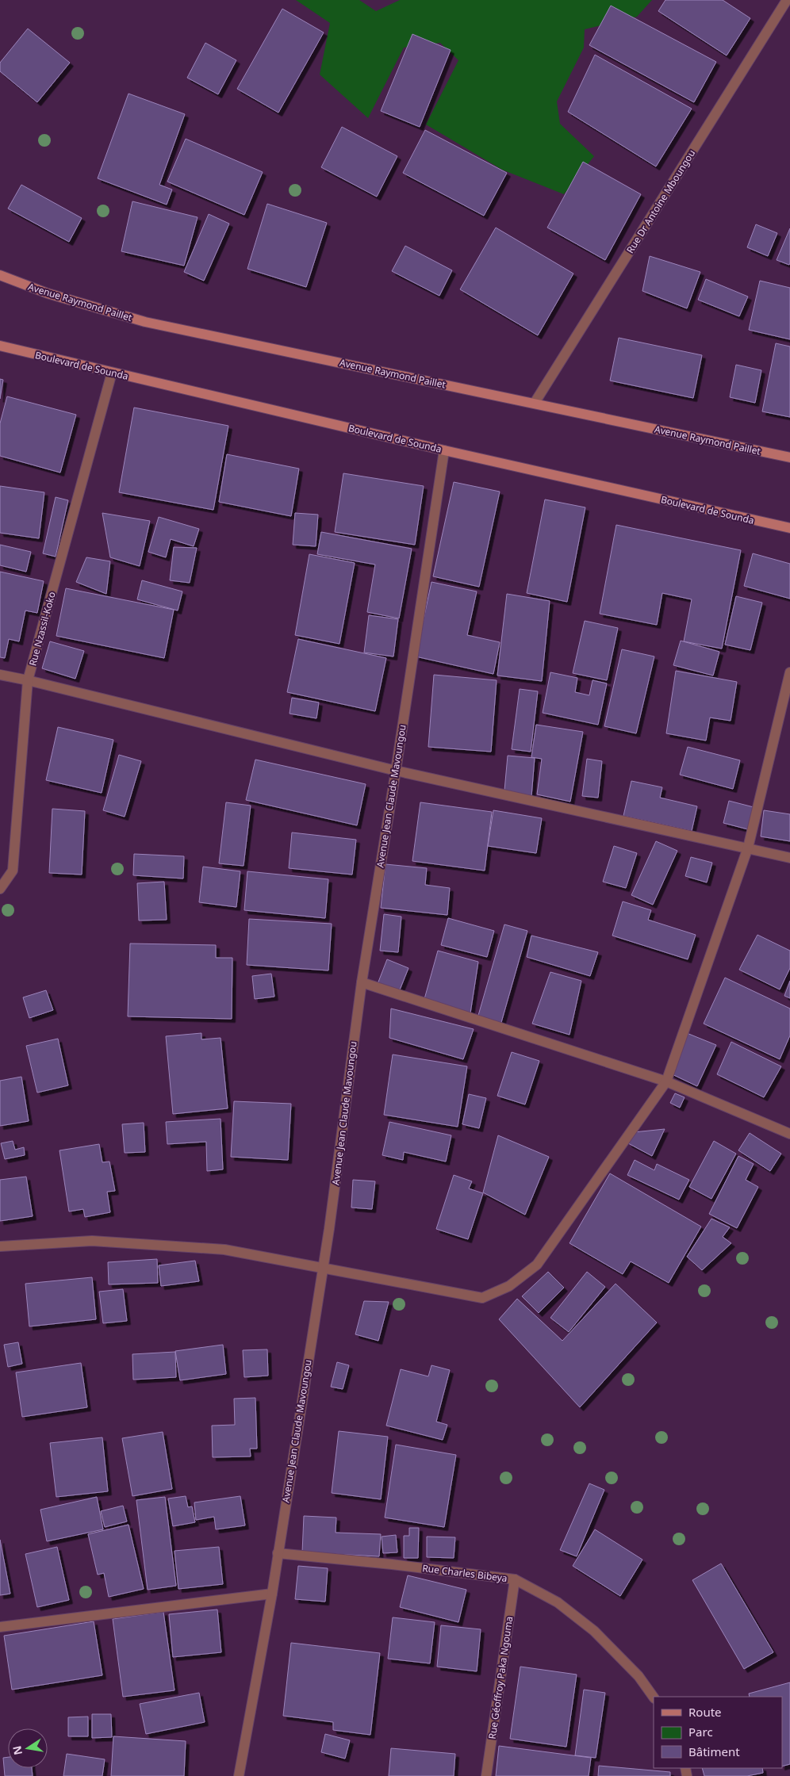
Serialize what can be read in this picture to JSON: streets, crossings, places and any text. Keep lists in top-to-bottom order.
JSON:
{
  "streets": {
    "main road": ["Avenue Raymond Paillet", "Boulevard de Sounda"],
    "street": [
      "Rue Dr Antoine Mboungou",
      "Rue Nzassil-Koko",
      "Avenue Jean Claude Mavoungou",
      "Rue Charles Bibeya",
      "Rue Géoffroy Paka Ngouma"
    ]
  },
  "crossings": [
    ["Rue Dr Antoine Mboungou", "Avenue Raymond Paillet"],
    ["Boulevard de Sounda", "Rue Nzassil-Koko"],
    ["Boulevard de Sounda", "Avenue Jean Claude Mavoungou"],
    ["Avenue Jean Claude Mavoungou", "Rue Charles Bibeya"],
    ["Rue Charles Bibeya", "Rue Géoffroy Paka Ngouma"]
  ],
  "legend": ["Route", "Parc", "Bâtiment"],
  "north": "left"
}
